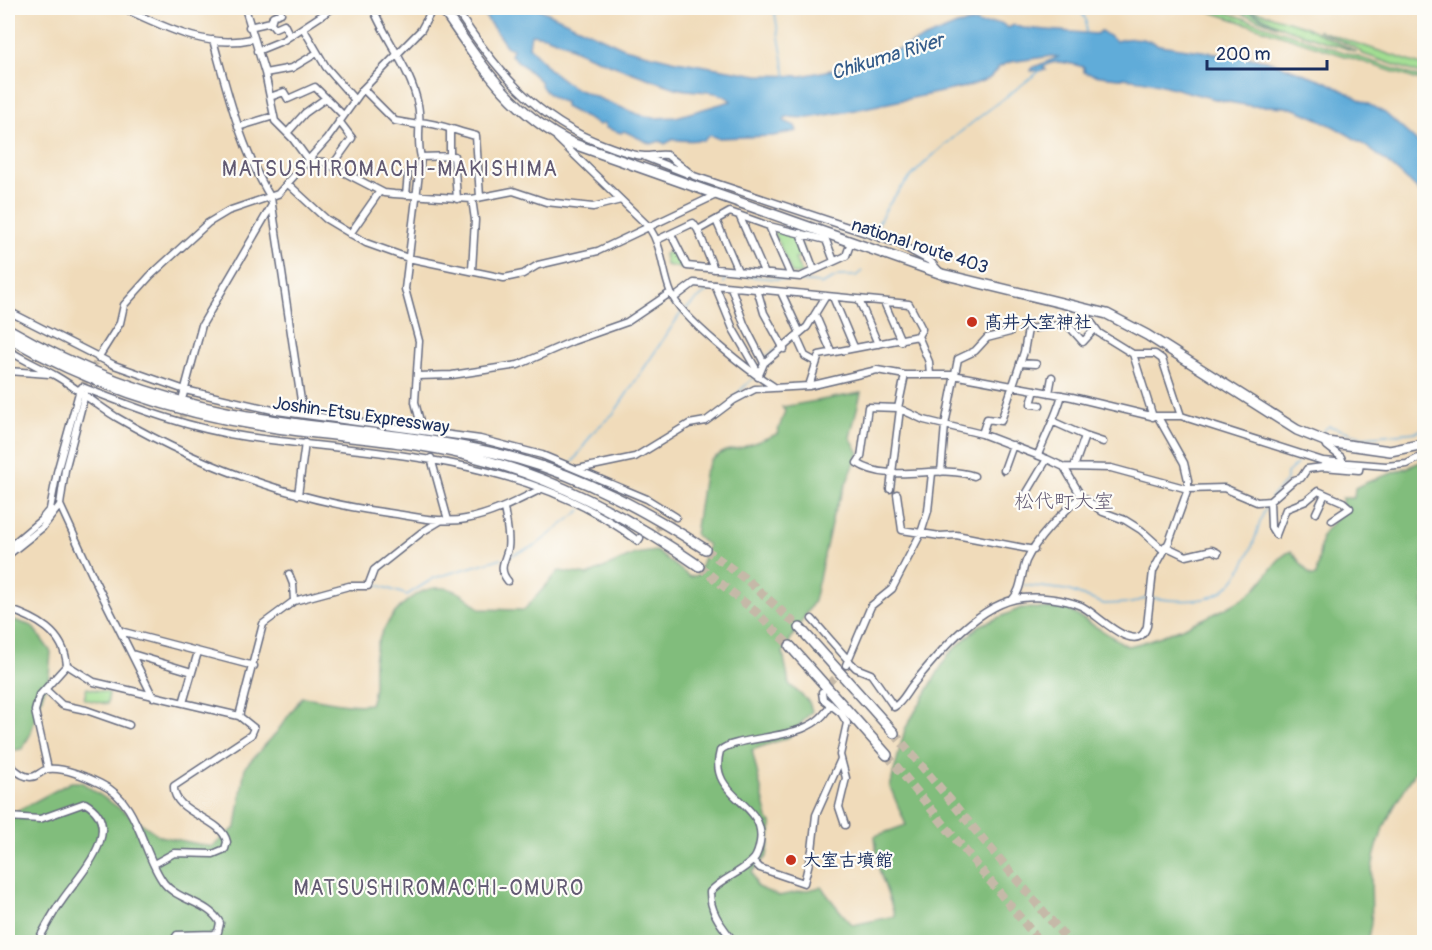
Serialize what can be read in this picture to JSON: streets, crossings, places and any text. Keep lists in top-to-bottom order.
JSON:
{
  "streets": {
    "highway": ["national route 403", "Joshin-Etsu Expressway"]
  },
  "districts": ["MATSUSHIROMACHI-MAKISHIMA", "松代町大室", "MATSUSHIROMACHI-OMURO"],
  "water": ["Chikuma River"],
  "places": ["髙井大室神社", "大室古墳館"],
  "scale_bar": "200 m"
}
